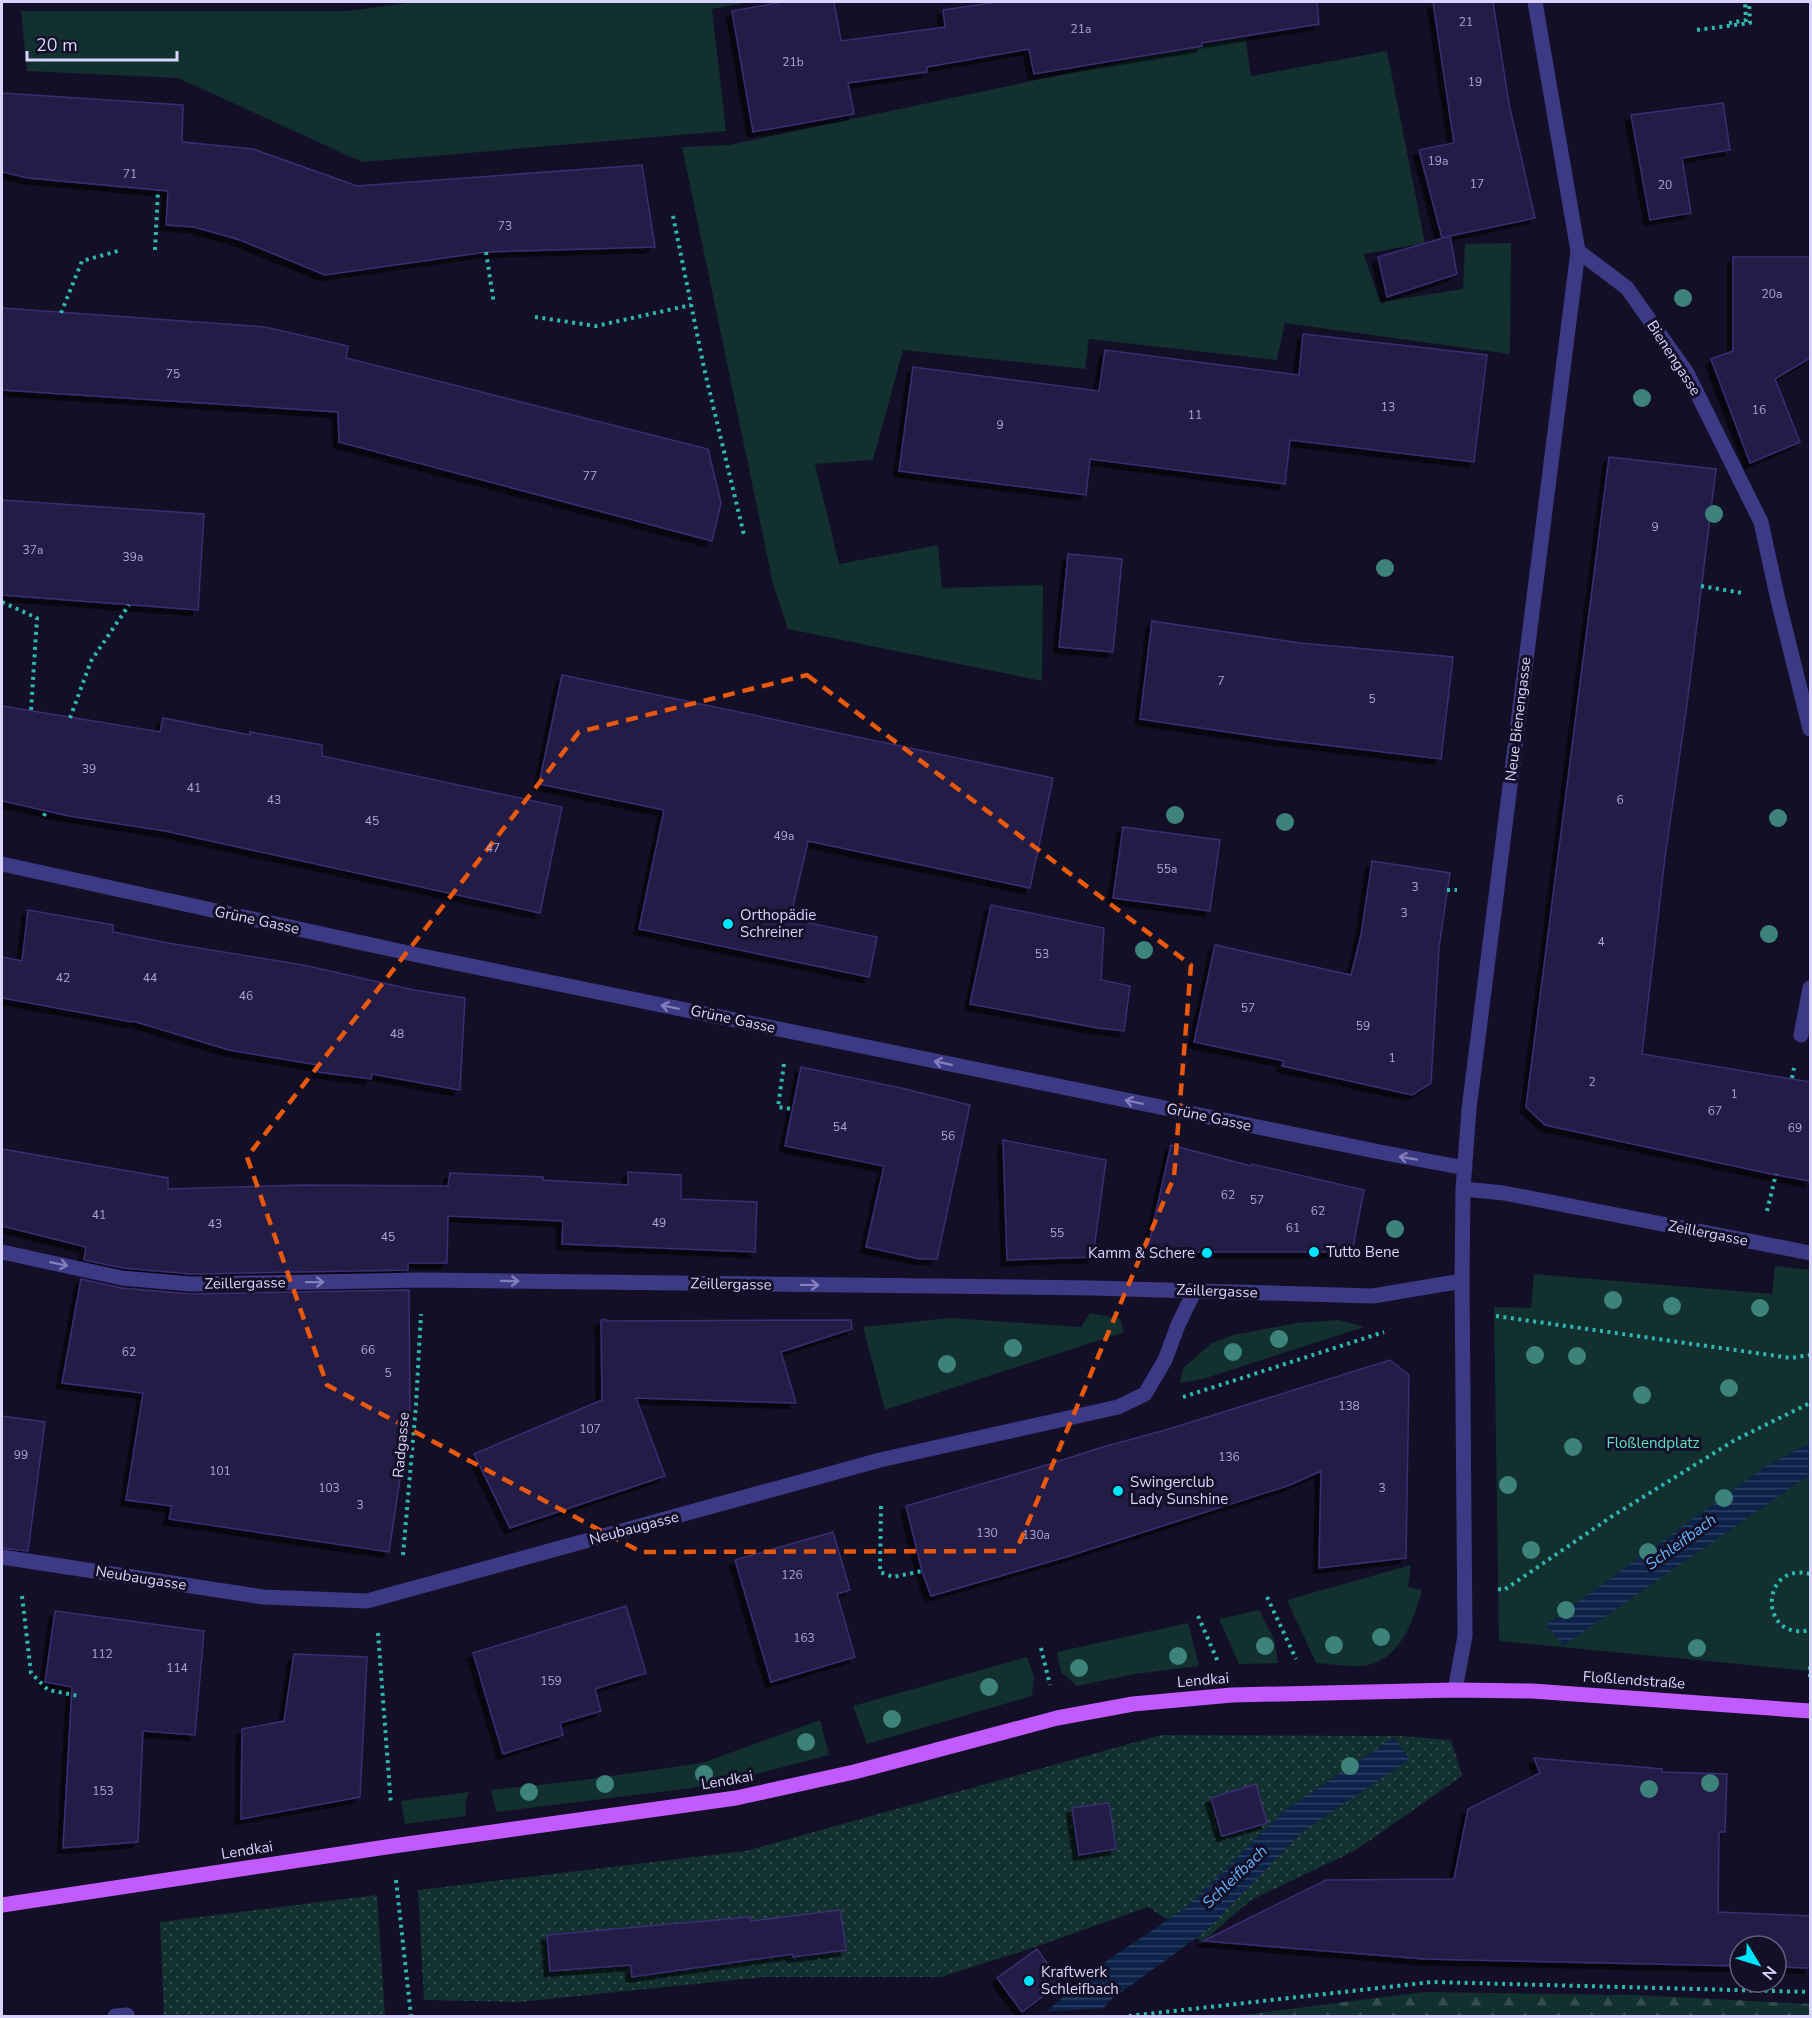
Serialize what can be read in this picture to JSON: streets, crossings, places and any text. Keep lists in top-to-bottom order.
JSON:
{
  "streets": {
    "main road": ["Lendkai", "Floßlendstraße"],
    "street": [
      "Bienengasse",
      "Neue Bienengasse",
      "Grüne Gasse",
      "Zeillergasse",
      "Neubaugasse"
    ],
    "path": ["Radgasse"]
  },
  "crossings": [
    ["Bienengasse", "Neue Bienengasse"],
    ["Neue Bienengasse", "Grüne Gasse"],
    ["Neue Bienengasse", "Zeillergasse"],
    ["Zeillergasse", "Radgasse"],
    ["Lendkai", "Floßlendstraße"]
  ],
  "one_way": ["Grüne Gasse", "Zeillergasse"],
  "water": ["Schleifbach"],
  "parks": ["Floßlendplatz"],
  "places": [
    "Orthopädie Schreiner",
    "Tutto Bene",
    "Kamm & Schere",
    "Swingerclub Lady Sunshine",
    "Kraftwerk Schleifbach"
  ],
  "house_numbers": [
    "21",
    "21a",
    "21b",
    "19",
    "19a",
    "71",
    "17",
    "20",
    "73",
    "20a",
    "75",
    "13",
    "16",
    "11",
    "9",
    "77",
    "9",
    "37a",
    "39a",
    "7",
    "5",
    "39",
    "41",
    "43",
    "6",
    "45",
    "49a",
    "47",
    "55a",
    "3",
    "3",
    "4",
    "53",
    "42",
    "44",
    "46",
    "57",
    "59",
    "48",
    "1",
    "2",
    "1",
    "67",
    "54",
    "69",
    "56",
    "62",
    "57",
    "62",
    "41",
    "49",
    "43",
    "61",
    "55",
    "45",
    "66",
    "62",
    "5",
    "138",
    "107",
    "99",
    "136",
    "101",
    "103",
    "3",
    "3",
    "130",
    "130a",
    "126",
    "163",
    "112",
    "114",
    "159",
    "153"
  ],
  "scale_bar": "20 m",
  "north": "bottom right"
}
